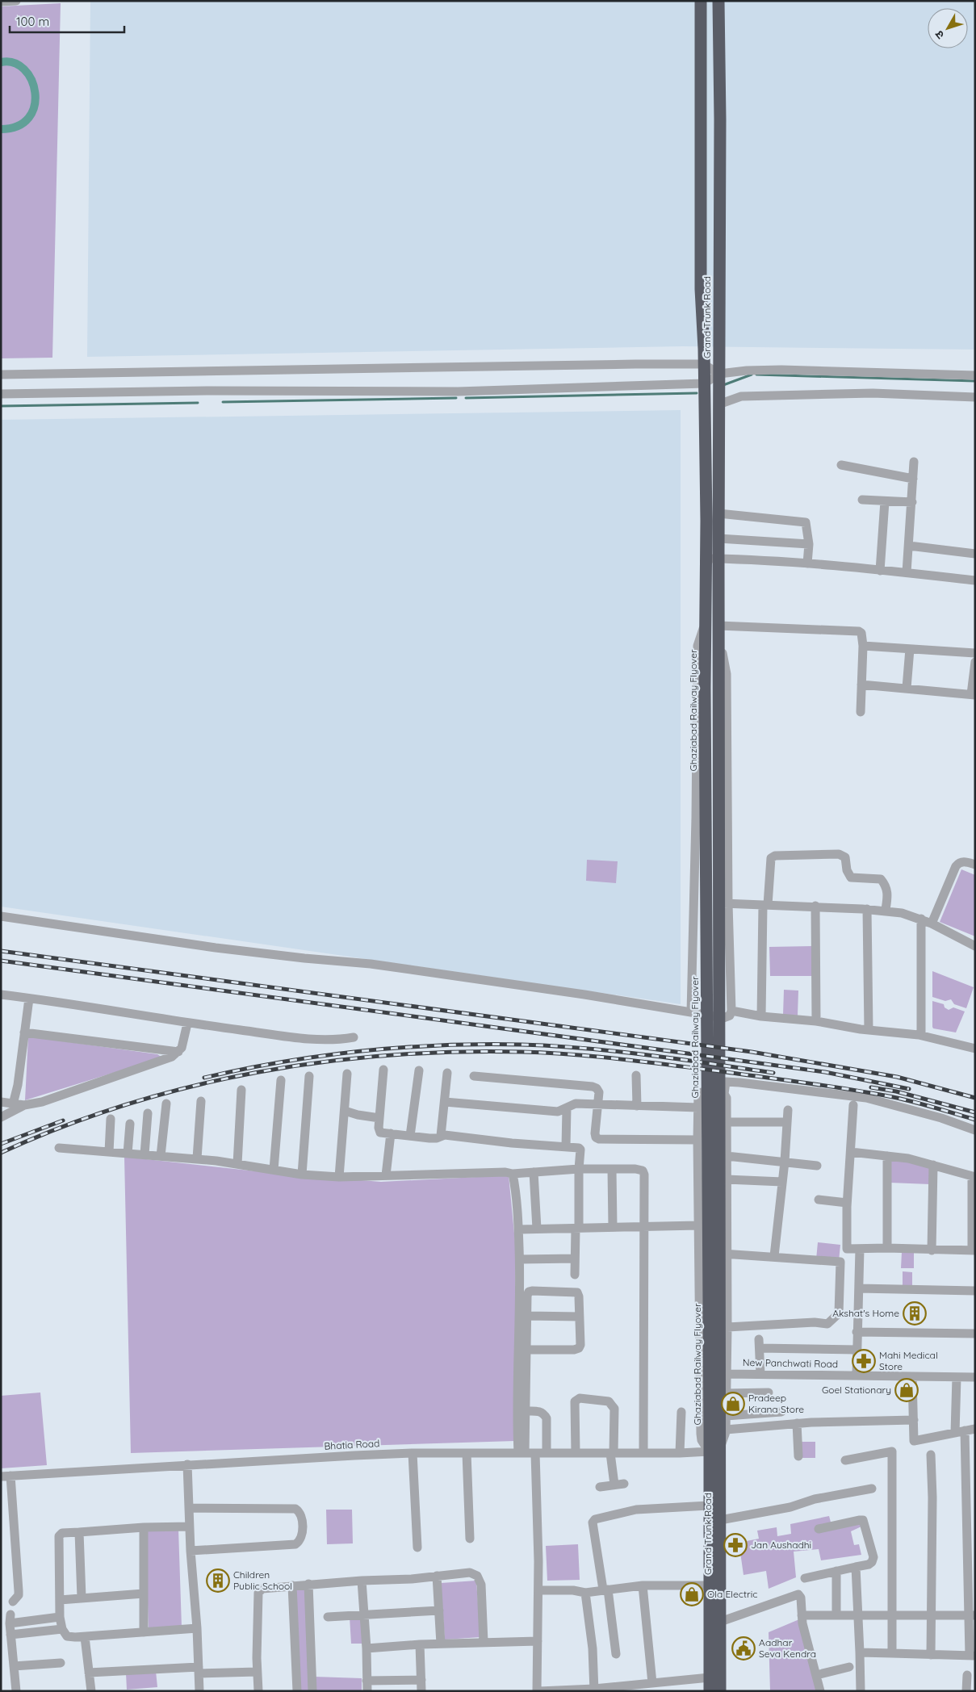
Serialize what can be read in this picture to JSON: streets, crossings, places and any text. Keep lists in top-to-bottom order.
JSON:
{
  "streets": {
    "highway": ["Grand Trunk Road", "Ghaziabad Railway Flyover"],
    "street": ["New Panchwati Road", "Bhatia Road"]
  },
  "crossings": [
    ["Grand Trunk Road", "Ghaziabad Railway Flyover"],
    ["Grand Trunk Road", "Bhatia Road"],
    ["Ghaziabad Railway Flyover", "Bhatia Road"]
  ],
  "places": {
    "building": ["Akshat's Home", "Children Public School"],
    "pharmacy": ["Mahi Medical Store", "Jan Aushadhi"],
    "shop": ["Goel Stationary", "Pradeep Kirana Store", "Ola Electric"],
    "public building": ["Aadhar Seva Kendra"]
  },
  "scale_bar": "100 m",
  "north": "bottom left"
}
